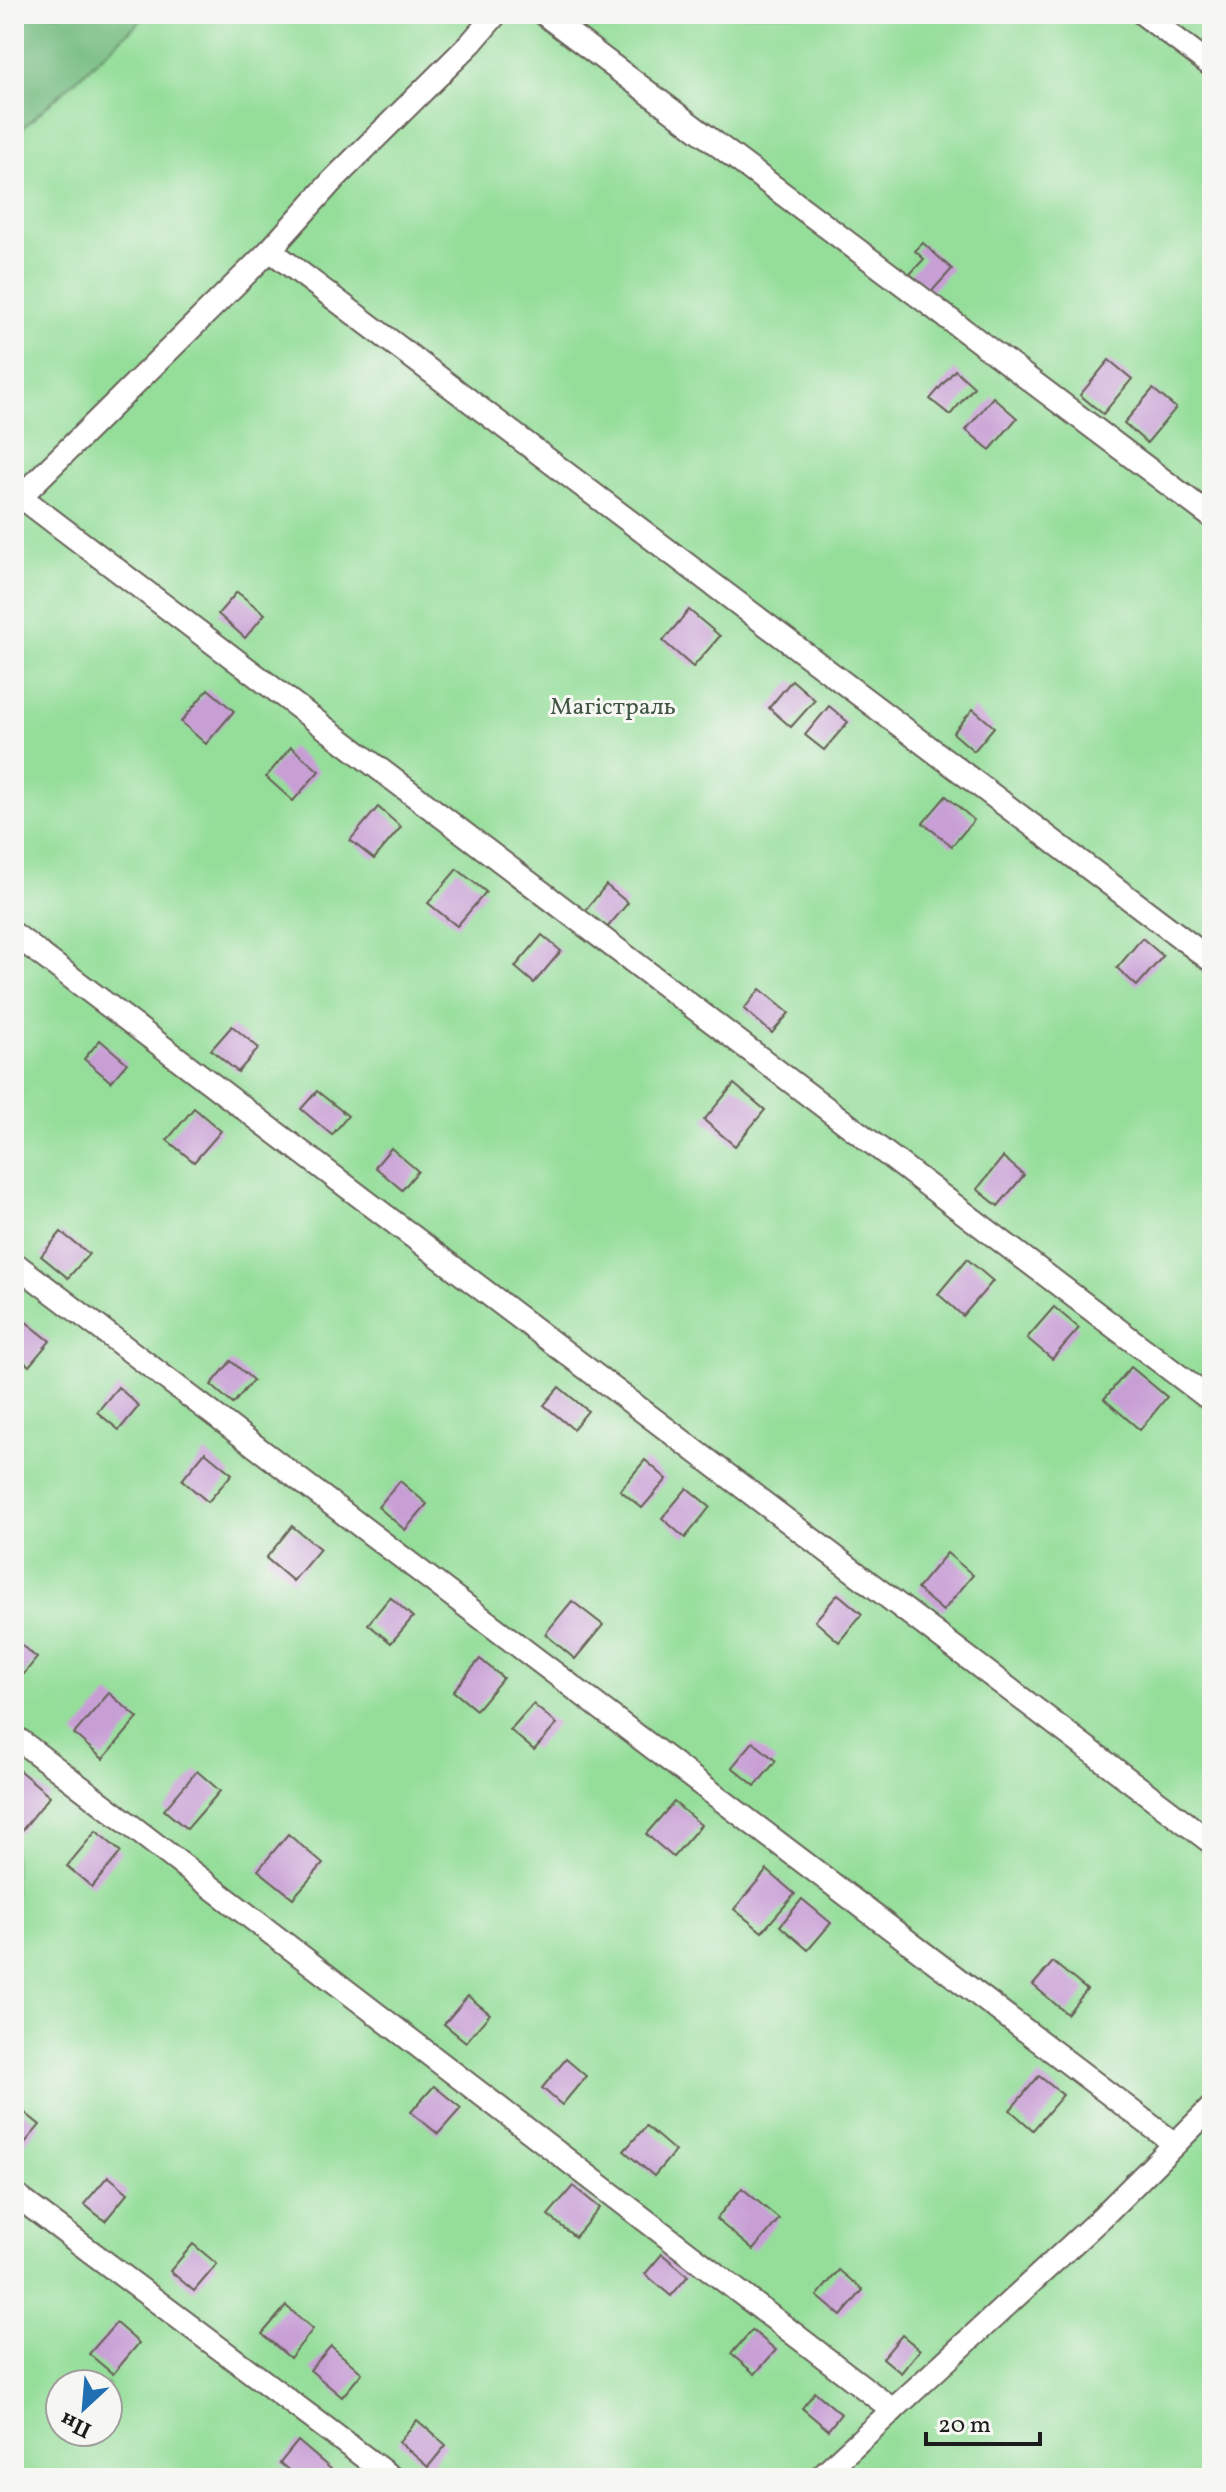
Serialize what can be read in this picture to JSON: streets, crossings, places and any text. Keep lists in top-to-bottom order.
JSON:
{
  "parks": ["Магістраль"],
  "scale_bar": "20 m",
  "north": "bottom left"
}
